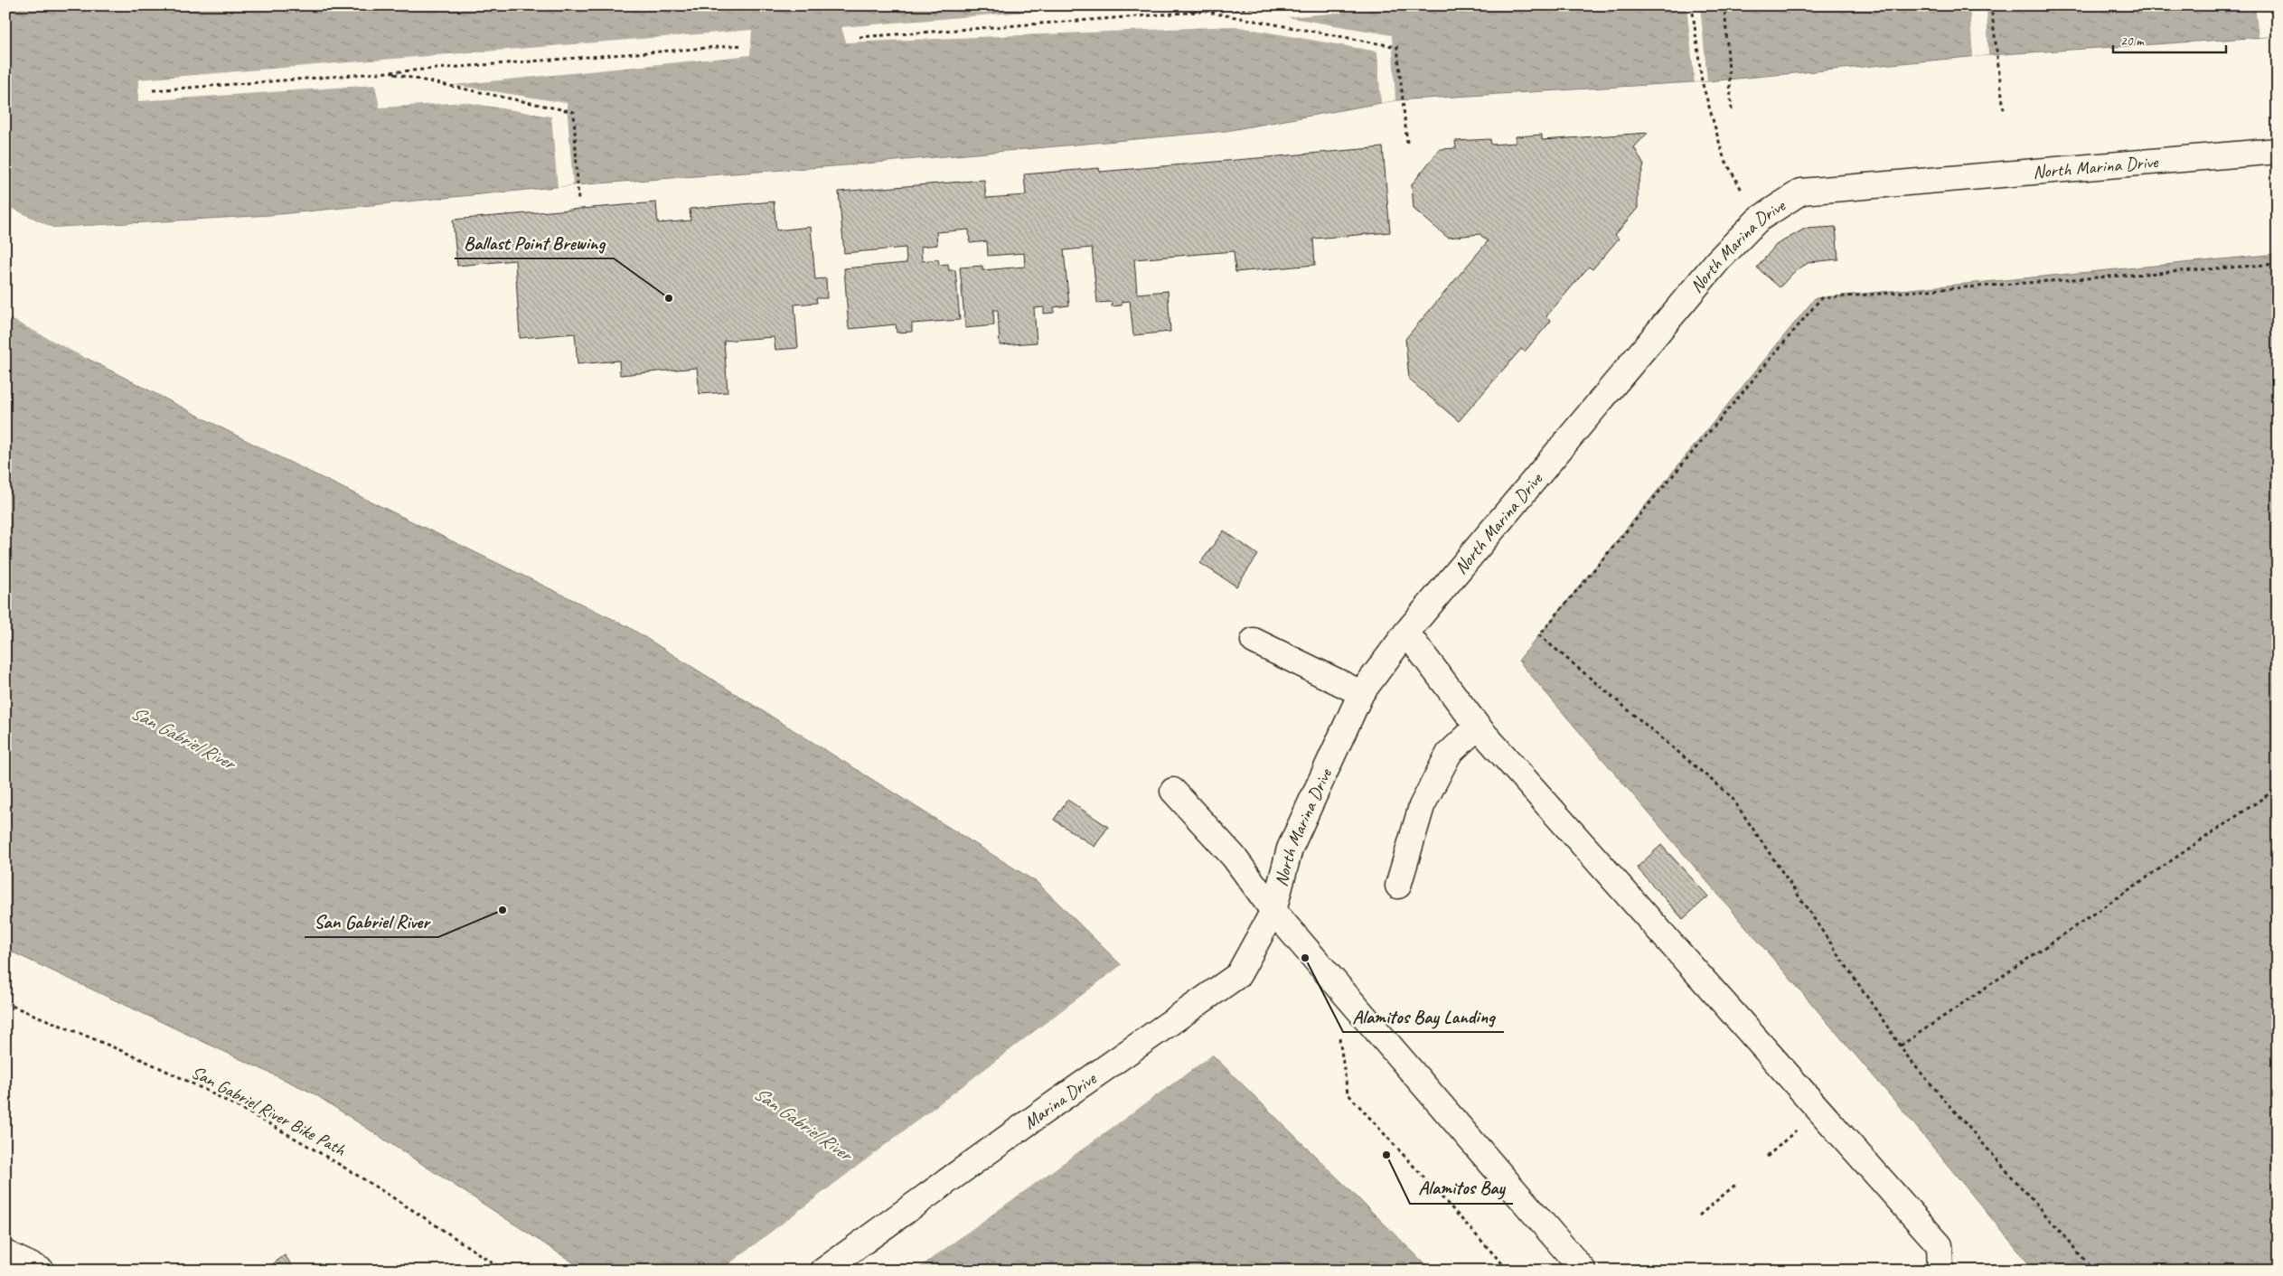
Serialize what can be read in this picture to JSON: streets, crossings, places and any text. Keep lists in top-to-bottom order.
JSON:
{
  "streets": {
    "street": ["North Marina Drive", "Marina Drive"],
    "path": ["San Gabriel River Bike Path"]
  },
  "crossings": [
    ["North Marina Drive", "Marina Drive"]
  ],
  "water": ["San Gabriel River"],
  "places": [
    "Ballast Point Brewing",
    "San Gabriel River",
    "Alamitos Bay Landing",
    "Alamitos Bay"
  ],
  "scale_bar": "20 m"
}
